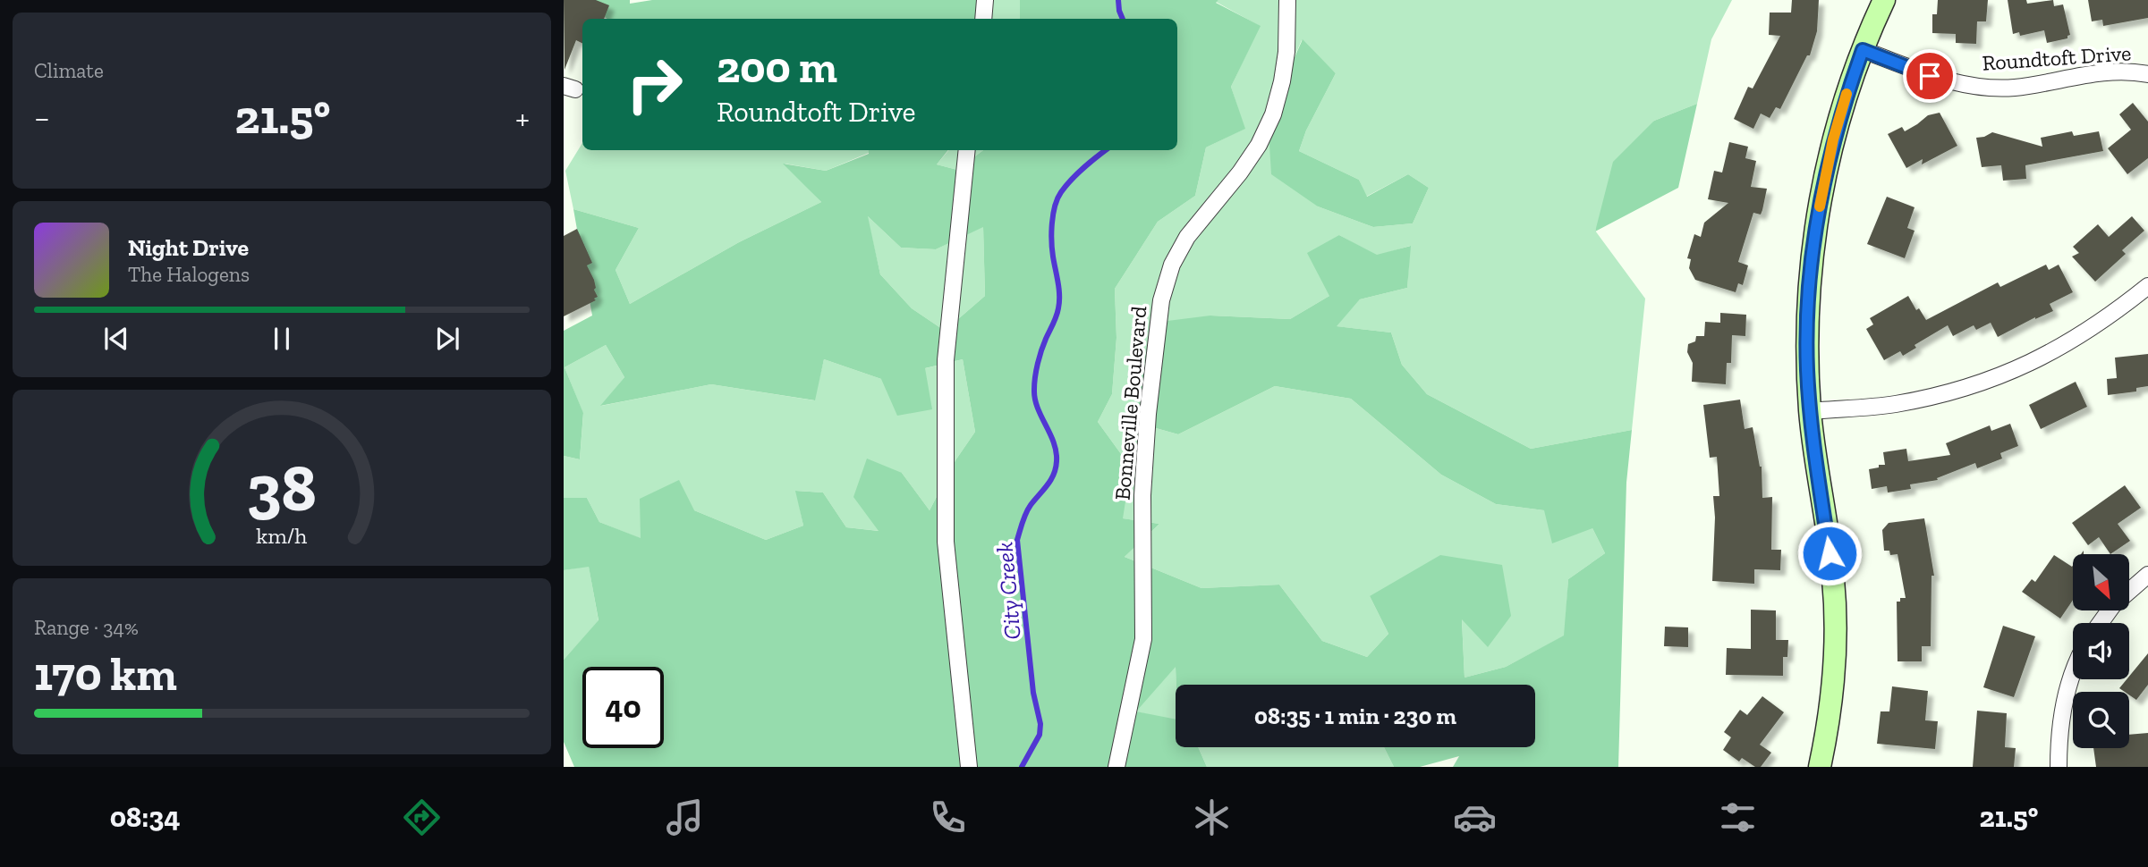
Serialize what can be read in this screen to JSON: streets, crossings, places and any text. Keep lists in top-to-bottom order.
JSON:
{
  "streets": {
    "street": ["Roundtoft Drive", "Bonneville Boulevard"]
  },
  "water": ["City Creek"],
  "north": "bottom right",
  "page": {
    "tile": [
      "Climate",
      ["Range · 34%", "170 km"]
    ],
    "turn": ["200 m", "Roundtoft Drive"],
    "heat": ["−", "21.5°", "+"],
    "song": ["Night Drive", "The Halogens"],
    "limit": "40",
    "trip": "08:35 · 1 min · 230 m",
    "tabs": ["08:34", "21.5°"],
    "gauge": ["38", "km/h"]
  }
}
